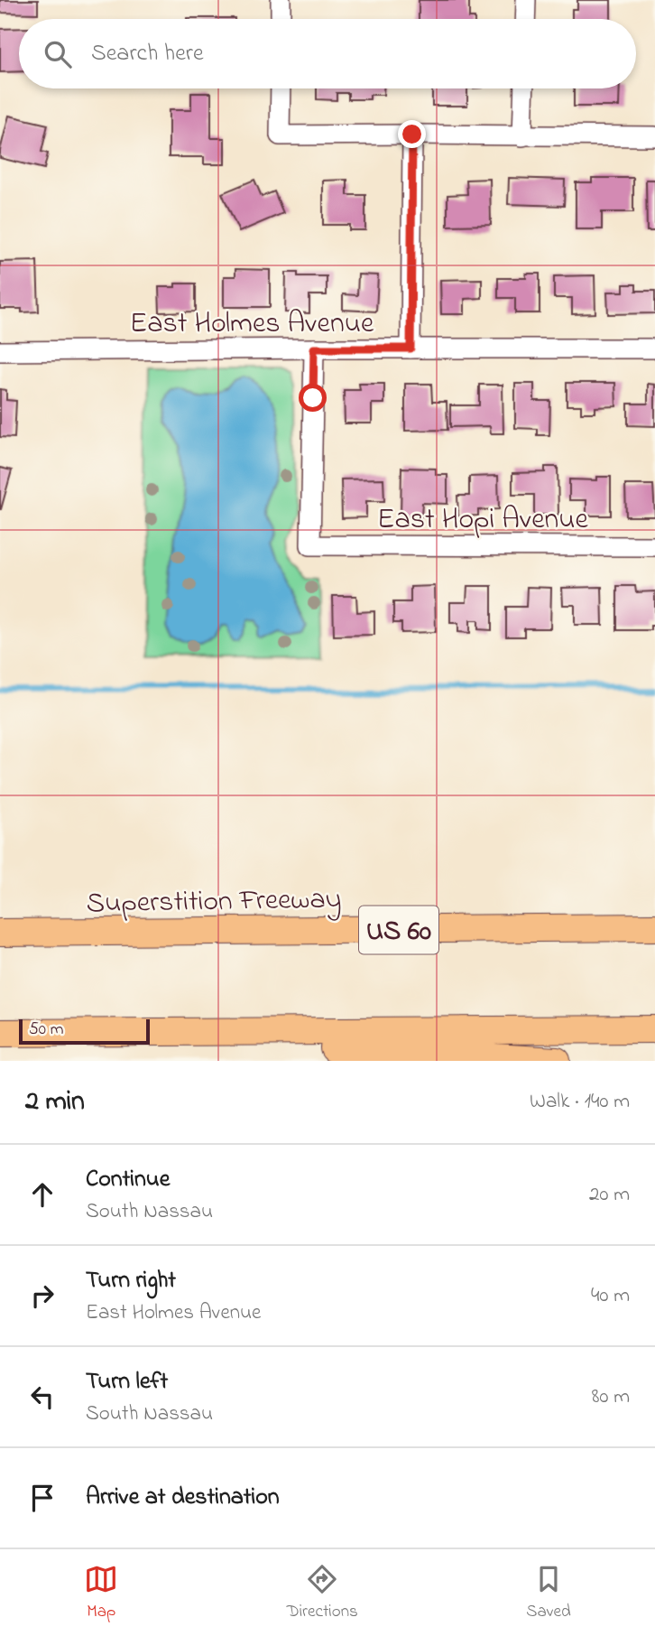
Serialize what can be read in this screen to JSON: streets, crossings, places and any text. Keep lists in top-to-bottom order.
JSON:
{
  "streets": {
    "highway": ["Superstition Freeway", "US 60"],
    "street": ["East Holmes Avenue", "East Hopi Avenue"]
  },
  "crossings": [
    ["East Holmes Avenue", "East Hopi Avenue"]
  ],
  "scale_bar": "50 m",
  "page": {
    "search": "Search here",
    "scale": "50 m",
    "heading": ["2 min", "Walk · 140 m"],
    "list": [
      ["Continue", "South Nassau", "20 m"],
      ["Turn right", "East Holmes Avenue", "40 m"],
      ["Turn left", "South Nassau", "80 m"],
      "Arrive at destination"
    ],
    "nav": ["Map", "Directions", "Saved"]
  }
}
